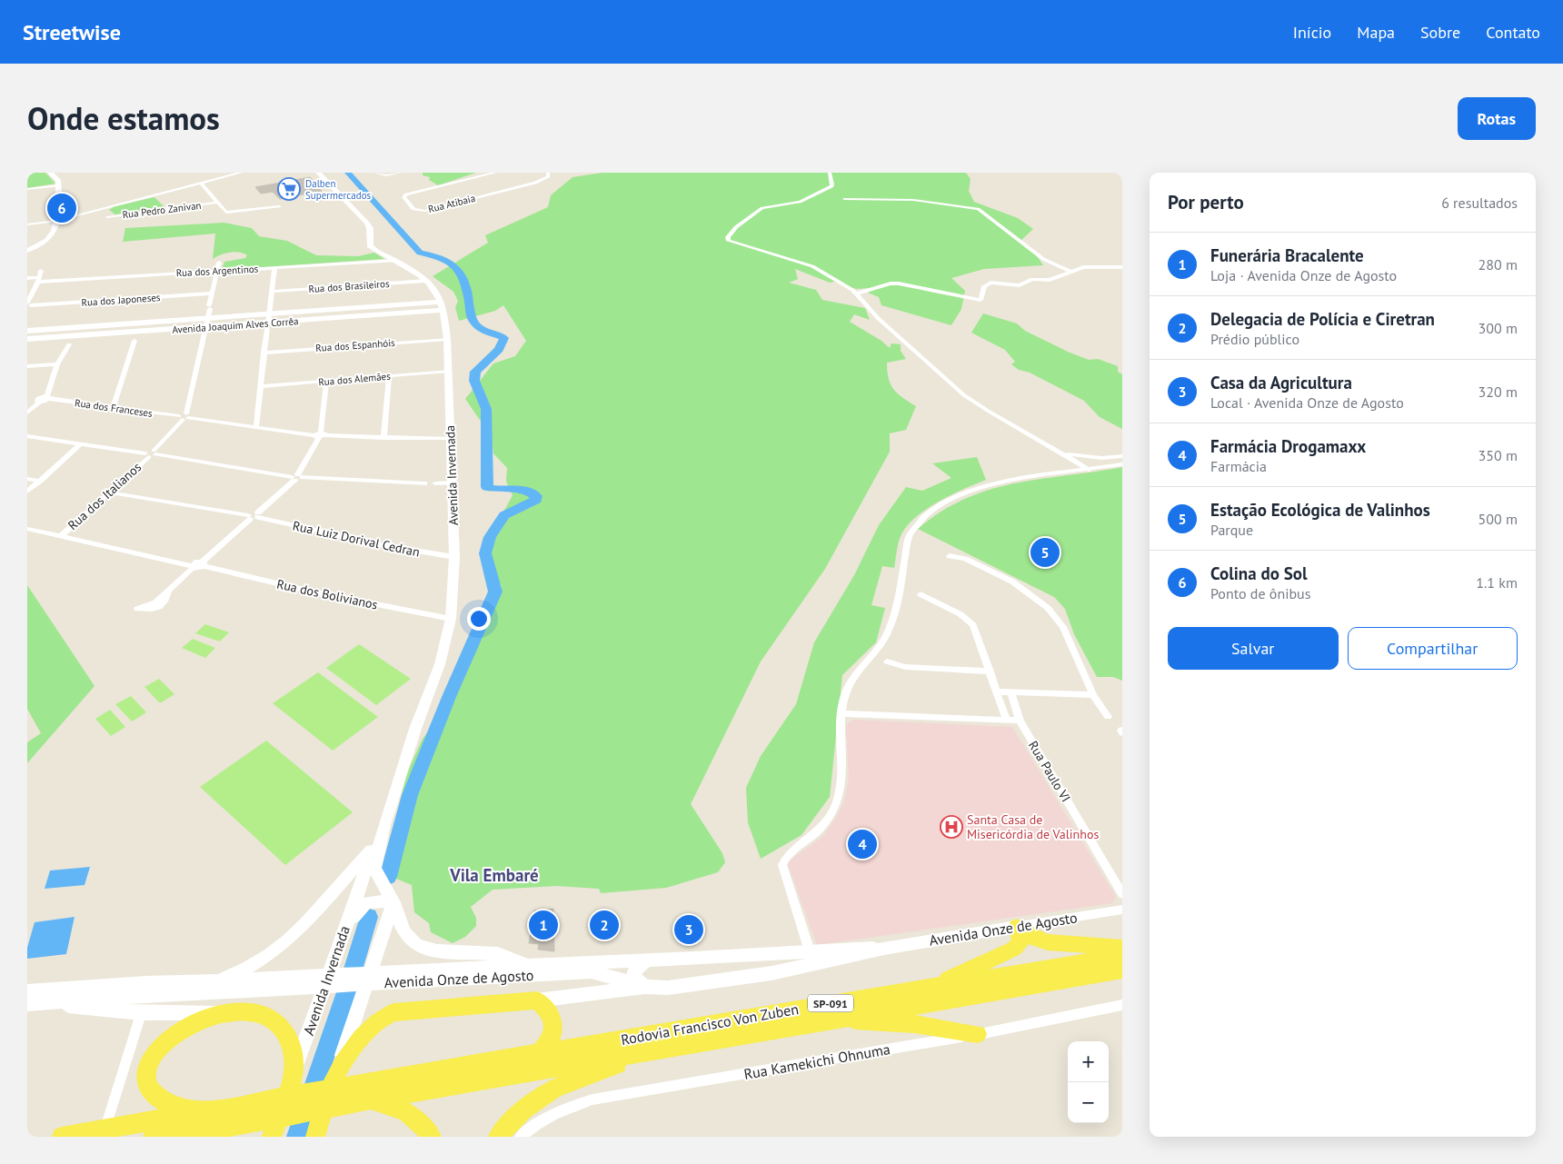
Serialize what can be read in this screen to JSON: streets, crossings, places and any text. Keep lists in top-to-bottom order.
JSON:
{
  "streets": {
    "main road": [
      "Avenida Joaquim Alves Corrêa",
      "Avenida Invernada",
      "Avenida Onze de Agosto",
      "SP-091",
      "Rodovia Francisco Von Zuben"
    ],
    "street": [
      "Rua Atibaia",
      "Rua Pedro Zanivan",
      "Rua dos Argentinos",
      "Rua dos Brasileiros",
      "Rua dos Japoneses",
      "Rua dos Espanhóis",
      "Rua dos Alemães",
      "Rua dos Franceses",
      "Rua dos Italianos",
      "Rua Luiz Dorival Cedran",
      "Rua dos Bolivianos",
      "Rua Paulo VI",
      "Rua Kamekichi Ohnuma"
    ]
  },
  "crossings": [
    ["Avenida Joaquim Alves Corrêa", "Avenida Invernada"],
    ["Rua dos Espanhóis", "Avenida Invernada"],
    ["Rua dos Alemães", "Avenida Invernada"],
    ["Rua dos Franceses", "Avenida Invernada"],
    ["Rua dos Franceses", "Rua dos Italianos"],
    ["Avenida Invernada", "Rua Luiz Dorival Cedran"],
    ["Avenida Invernada", "Rua dos Bolivianos"],
    ["Avenida Invernada", "Avenida Onze de Agosto"],
    ["Rua dos Italianos", "Rua Luiz Dorival Cedran"]
  ],
  "districts": ["Vila Embaré"],
  "places": {
    "supermarket": ["Dalben Supermercados"],
    "hospital": ["Santa Casa de Misericórdia de Valinhos"]
  },
  "page": {
    "header": "Streetwise",
    "nav": [
      "Início",
      "Mapa",
      "Sobre",
      "Contato"
    ],
    "title": "Onde estamos",
    "buttons": [
      "Rotas",
      ["Salvar", "Compartilhar"]
    ],
    "heading": ["Por perto", "6 resultados"],
    "pins": [
      "6",
      "5",
      "4",
      "1",
      "2",
      "3"
    ],
    "list": [
      {
        "mark": "1",
        "name": "Funerária Bracalente",
        "note": "Loja · Avenida Onze de Agosto",
        "value": "280 m"
      },
      {
        "mark": "2",
        "name": "Delegacia de Polícia e Ciretran",
        "note": "Prédio público",
        "value": "300 m"
      },
      {
        "mark": "3",
        "name": "Casa da Agricultura",
        "note": "Local · Avenida Onze de Agosto",
        "value": "320 m"
      },
      {
        "mark": "4",
        "name": "Farmácia Drogamaxx",
        "note": "Farmácia",
        "value": "350 m"
      },
      {
        "mark": "5",
        "name": "Estação Ecológica de Valinhos",
        "note": "Parque",
        "value": "500 m"
      },
      {
        "mark": "6",
        "name": "Colina do Sol",
        "note": "Ponto de ônibus",
        "value": "1.1 km"
      }
    ],
    "map_buttons": ["+", "−"]
  }
}
